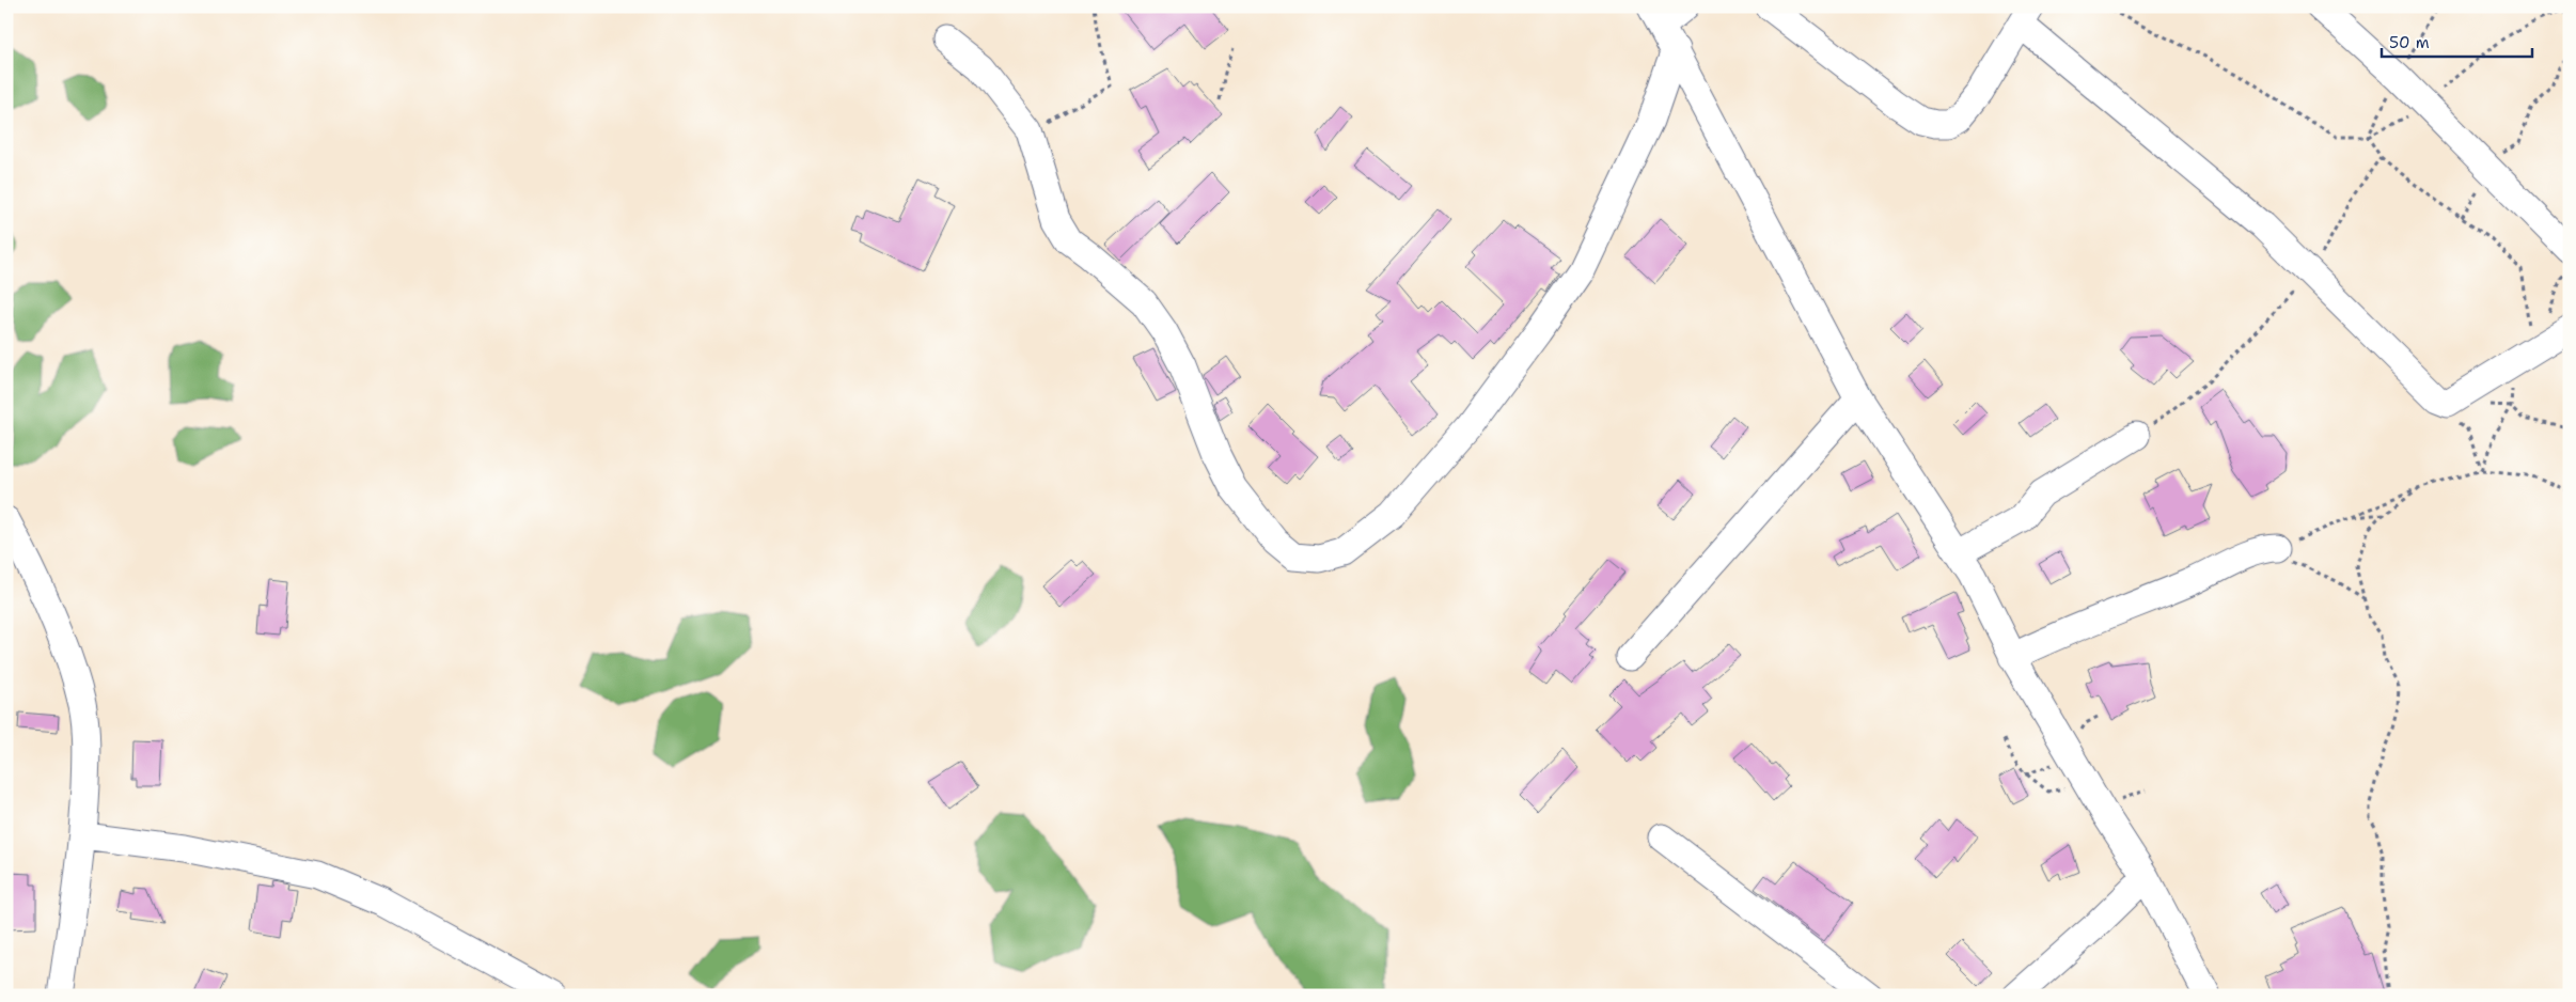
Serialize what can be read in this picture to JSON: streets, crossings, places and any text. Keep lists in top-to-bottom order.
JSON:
{
  "scale_bar": "50 m"
}
